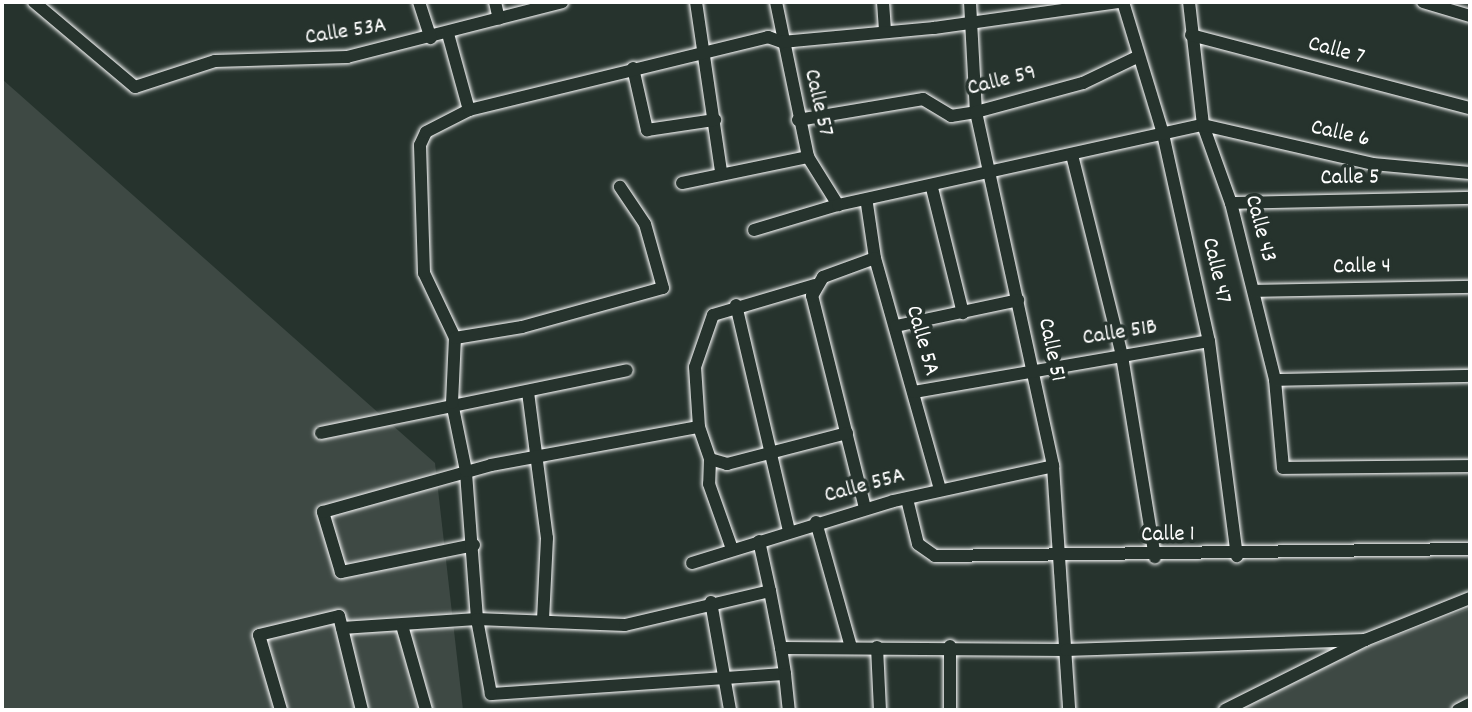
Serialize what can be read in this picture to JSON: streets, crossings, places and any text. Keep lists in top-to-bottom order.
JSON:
{
  "streets": {
    "street": [
      "Calle 53A",
      "Calle 7",
      "Calle 59",
      "Calle 57",
      "Calle 6",
      "Calle 5",
      "Calle 43",
      "Calle 4",
      "Calle 47",
      "Calle 51B",
      "Calle 5A",
      "Calle 51",
      "Calle 55A",
      "Calle 1"
    ]
  },
  "crossings": [
    ["Calle 7", "Calle 43"],
    ["Calle 59", "Calle 57"],
    ["Calle 59", "Calle 47"],
    ["Calle 59", "Calle 51"],
    ["Calle 6", "Calle 43"],
    ["Calle 5", "Calle 43"],
    ["Calle 43", "Calle 4"],
    ["Calle 47", "Calle 51B"],
    ["Calle 47", "Calle 1"],
    ["Calle 51B", "Calle 5A"],
    ["Calle 51B", "Calle 51"],
    ["Calle 5A", "Calle 55A"],
    ["Calle 51", "Calle 55A"],
    ["Calle 51", "Calle 1"],
    ["Calle 55A", "Calle 1"]
  ]
}
